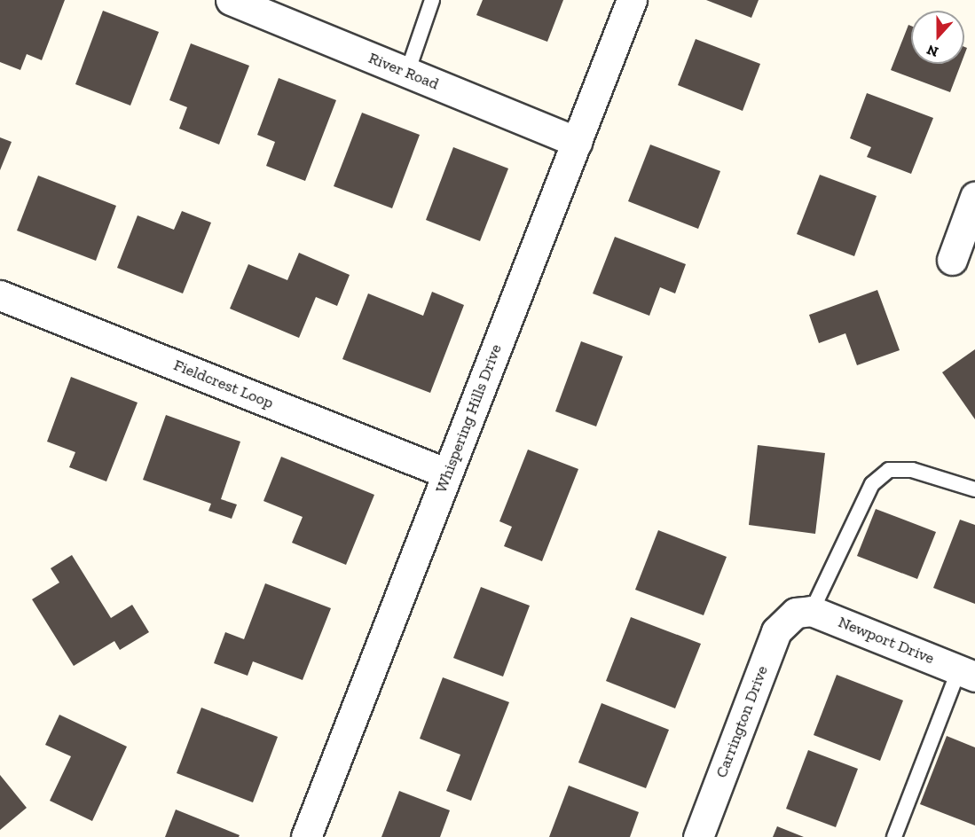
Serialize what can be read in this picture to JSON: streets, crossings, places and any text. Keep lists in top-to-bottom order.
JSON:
{
  "streets": {
    "street": [
      "River Road",
      "Fieldcrest Loop",
      "Whispering Hills Drive",
      "Newport Drive",
      "Carrington Drive"
    ]
  },
  "crossings": [
    ["River Road", "Whispering Hills Drive"],
    ["Fieldcrest Loop", "Whispering Hills Drive"],
    ["Newport Drive", "Carrington Drive"]
  ],
  "north": "bottom"
}
